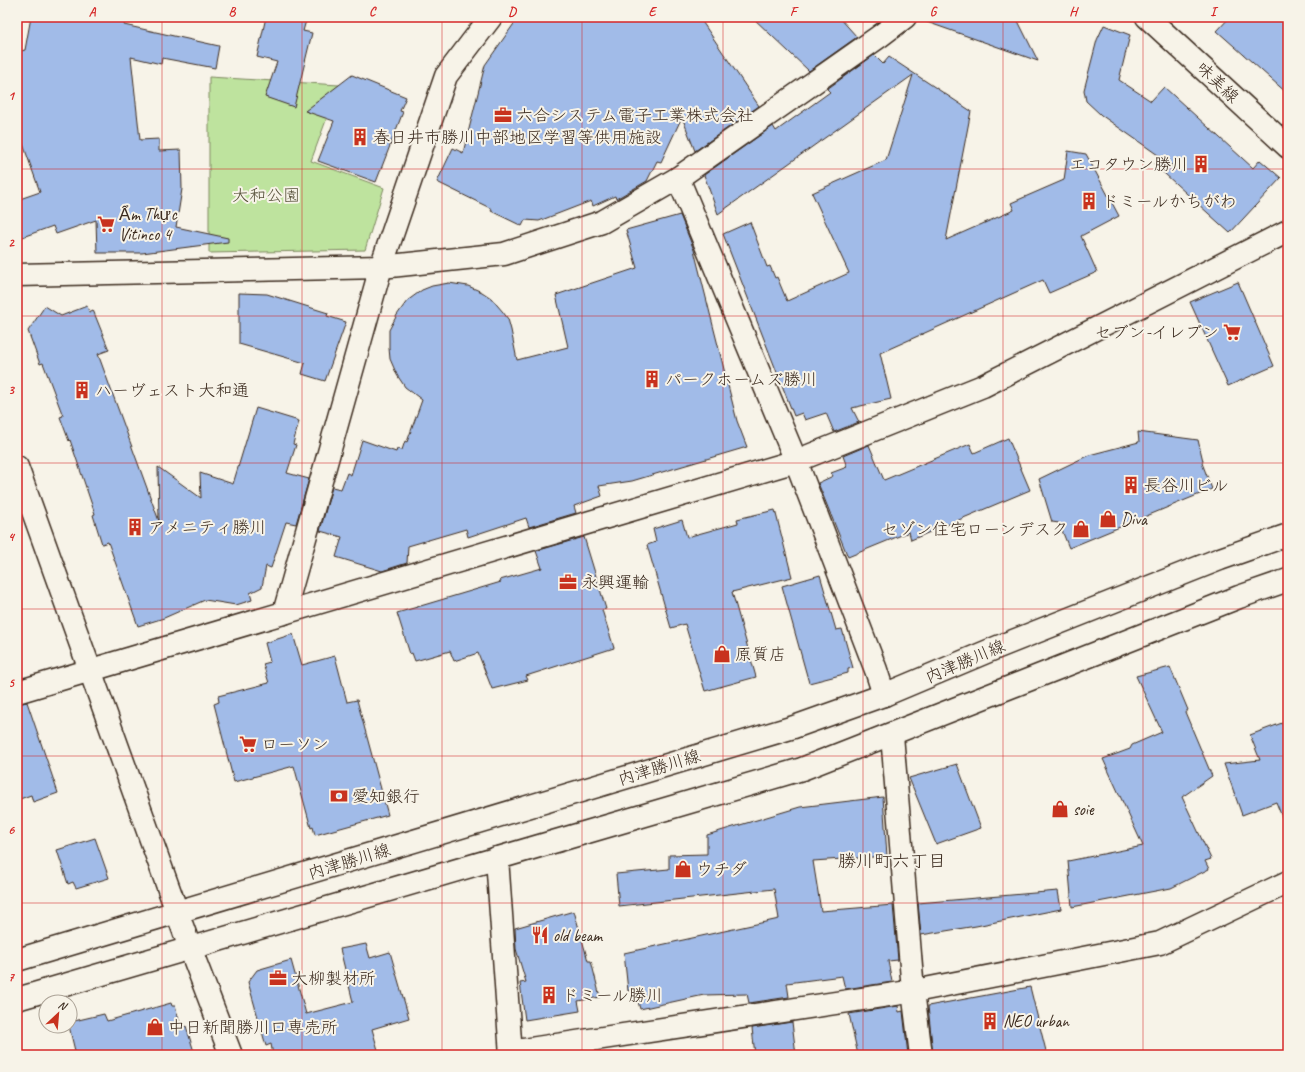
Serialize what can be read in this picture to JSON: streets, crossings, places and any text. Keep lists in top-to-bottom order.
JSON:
{
  "streets": {
    "street": ["味美線", "内津勝川線"]
  },
  "districts": ["勝川町六丁目"],
  "parks": ["大和公園"],
  "places": {
    "office": ["六合システム電子工業株式会社", "永興運輸", "大柳製材所"],
    "building": [
      "春日井市勝川中部地区学習等供用施設",
      "エコタウン勝川",
      "ドミールかちがわ",
      "パークホームズ勝川",
      "ハーヴェスト大和通",
      "長谷川ビル",
      "アメニティ勝川",
      "ドミール勝川",
      "NEO urban"
    ],
    "supermarket": ["Ẩm Thực Vitinco 4", "セブン-イレブン", "ローソン"],
    "shop": [
      "Diva",
      "セゾン住宅ローンデスク",
      "原質店",
      "soie",
      "ウチダ",
      "中日新聞勝川口専売所"
    ],
    "bank": ["愛知銀行"],
    "restaurant": ["old beam"]
  },
  "north": "top right",
  "grid": {
    "columns": [
      "A",
      "B",
      "C",
      "D",
      "E",
      "F",
      "G",
      "H",
      "I"
    ],
    "rows": [
      "1",
      "2",
      "3",
      "4",
      "5",
      "6",
      "7"
    ]
  }
}
